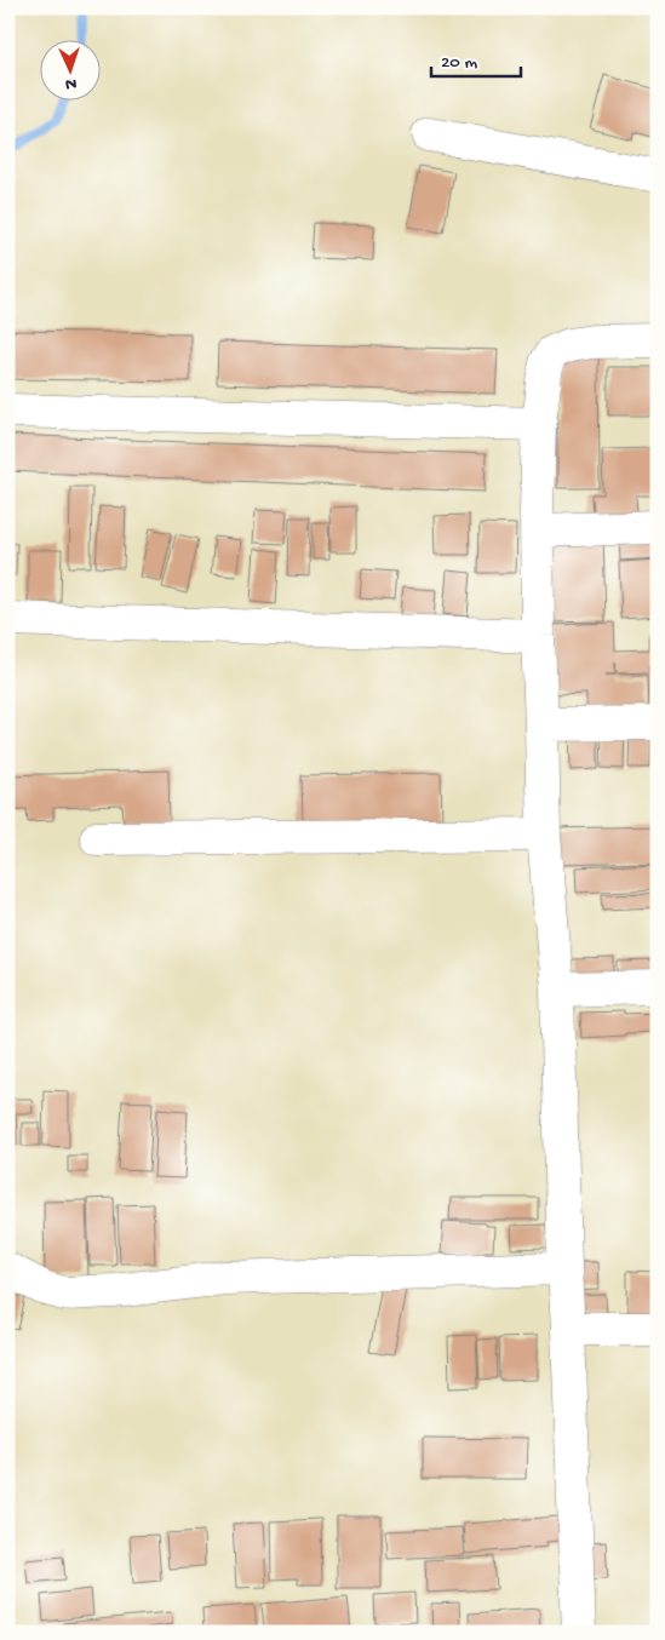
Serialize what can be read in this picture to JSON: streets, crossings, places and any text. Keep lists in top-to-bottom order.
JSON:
{
  "scale_bar": "20 m",
  "north": "bottom"
}
